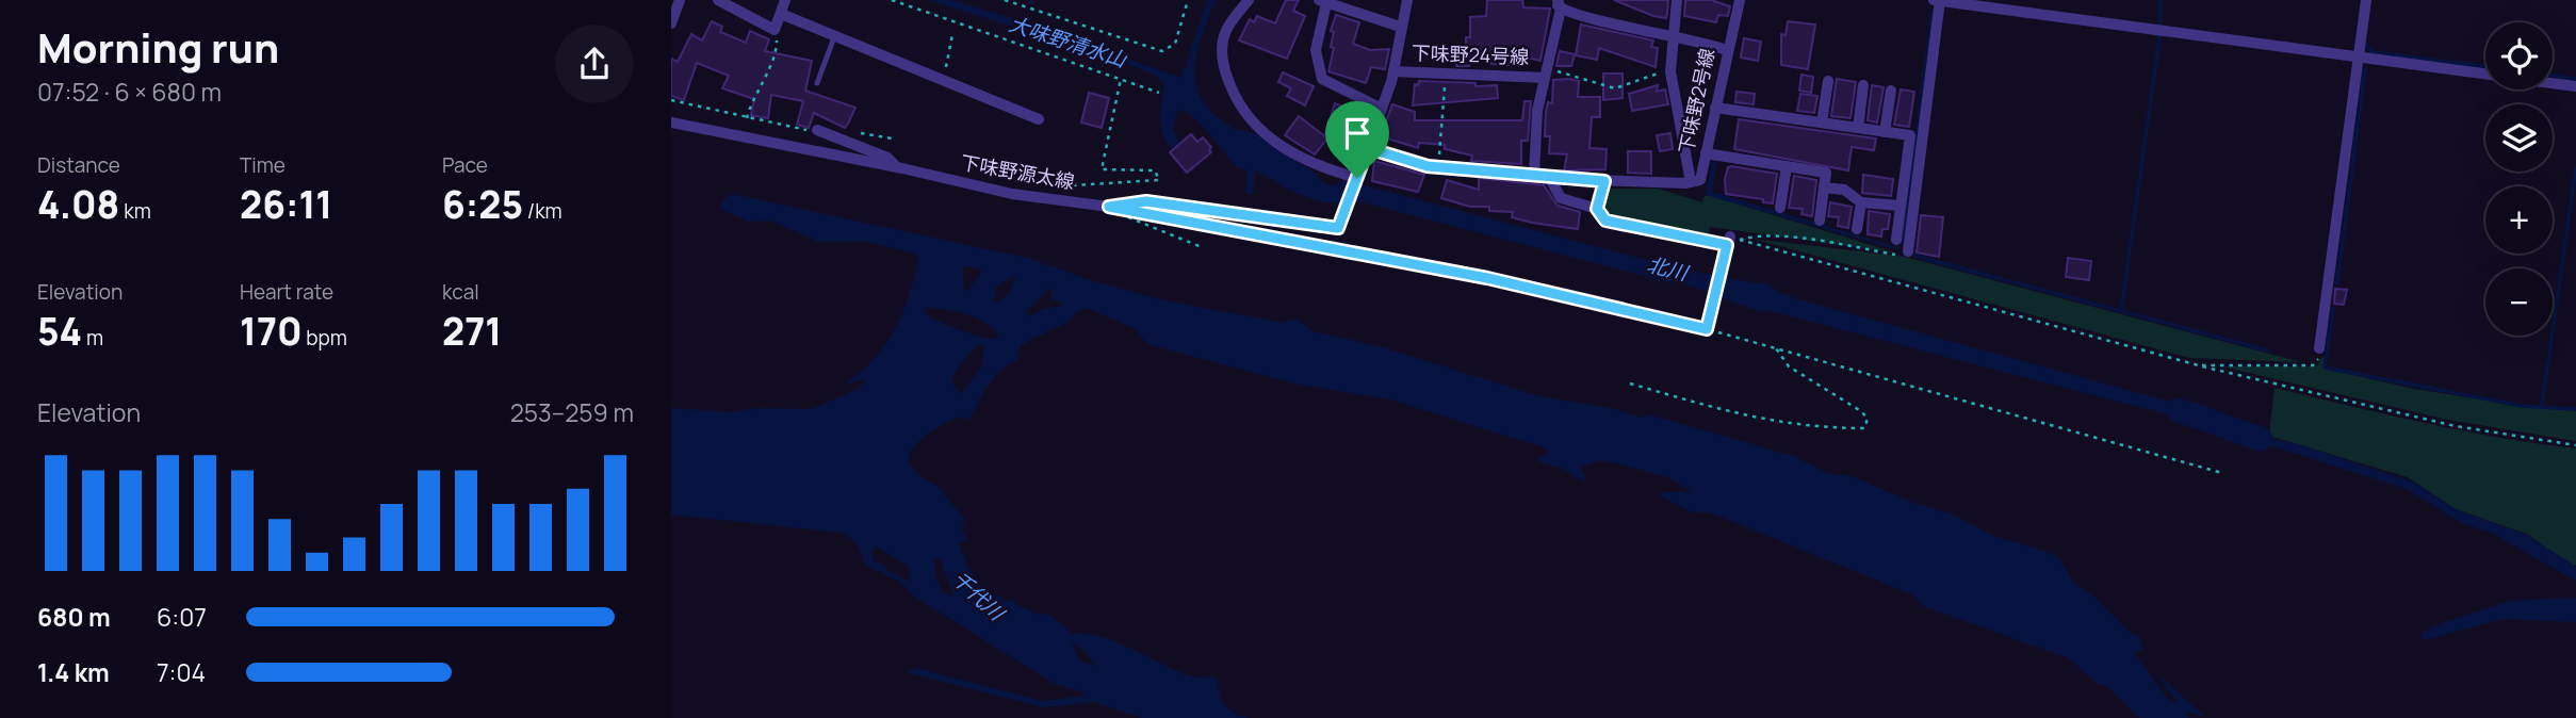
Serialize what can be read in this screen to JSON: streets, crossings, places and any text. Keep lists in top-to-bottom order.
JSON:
{
  "streets": {
    "street": ["下味野24号線", "下味野2号線", "下味野源太線"]
  },
  "water": ["大味野清水山", "北川", "千代川"],
  "page": {
    "heading": ["Morning run", "07:52 · 6 × 680 m"],
    "map_buttons": ["+", "−"],
    "stats": [
      ["Distance", "4.08 km"],
      ["Time", "26:11"],
      ["Pace", "6:25 /km"],
      ["Elevation", "54 m"],
      ["Heart rate", "170 bpm"],
      ["kcal", "271"]
    ],
    "chart": ["Elevation", "253–259 m"],
    "list": [
      {
        "name": "680 m",
        "note": "6:07"
      },
      {
        "name": "1.4 km",
        "note": "7:04"
      }
    ]
  }
}
